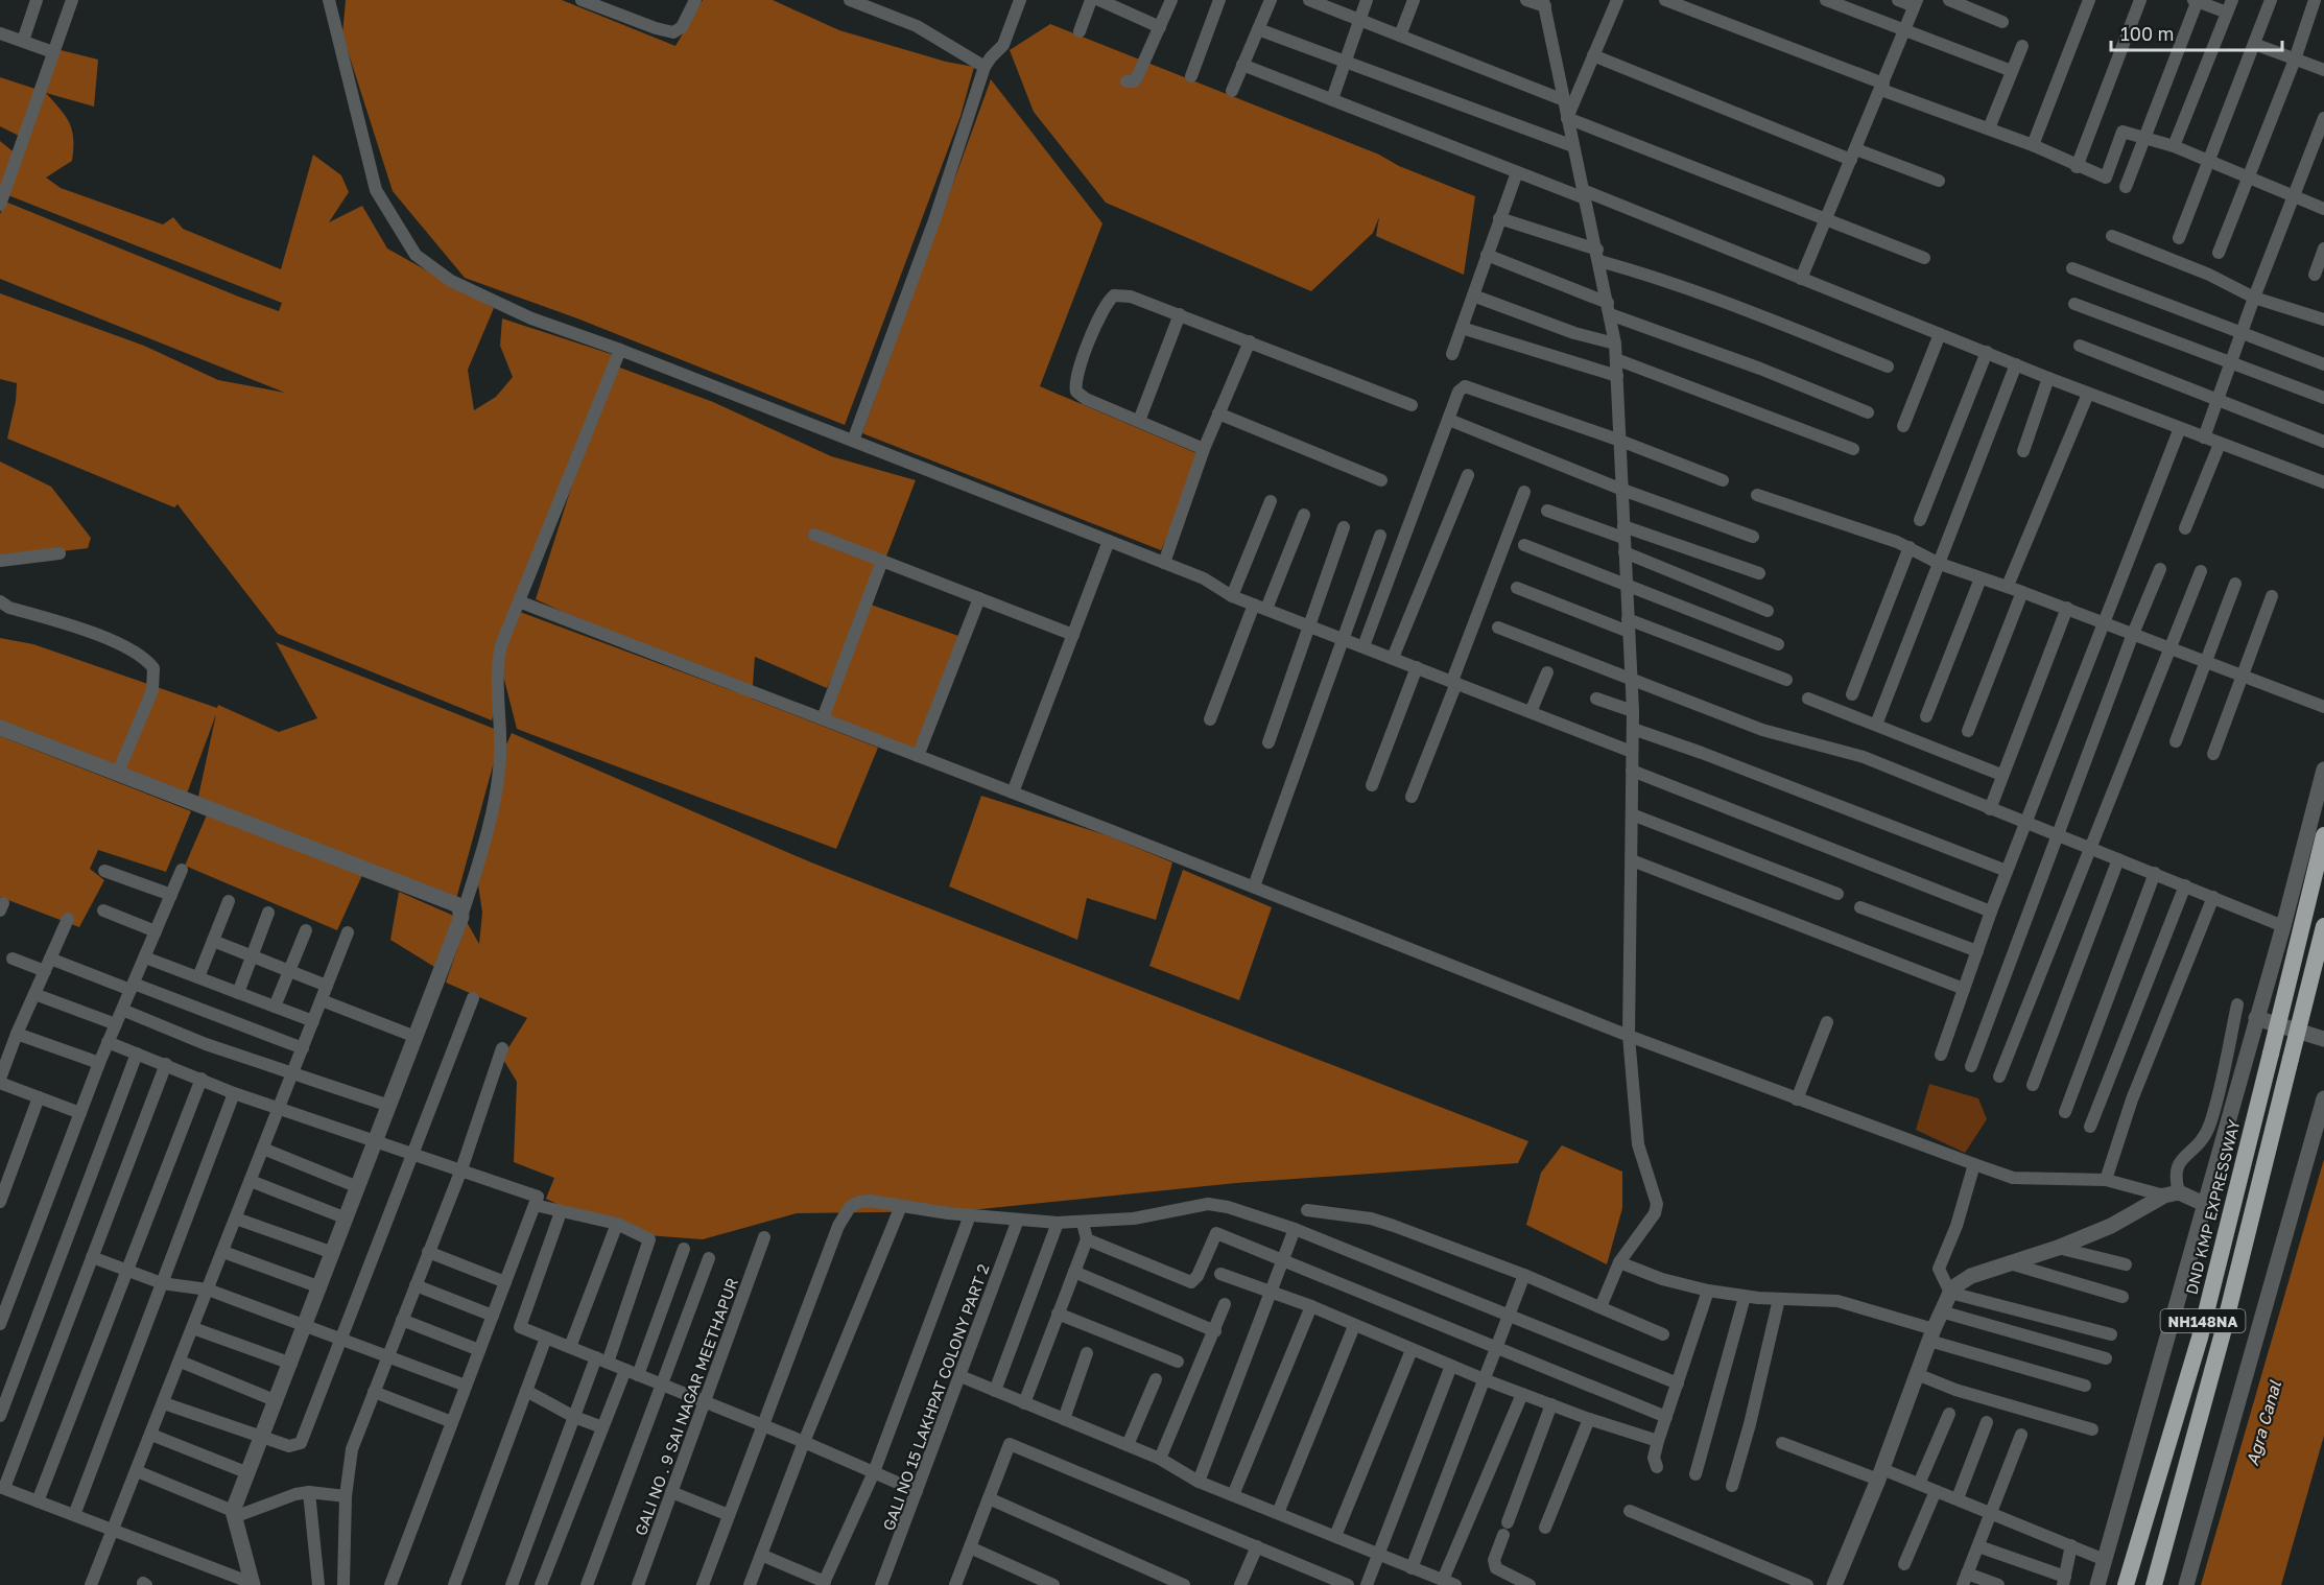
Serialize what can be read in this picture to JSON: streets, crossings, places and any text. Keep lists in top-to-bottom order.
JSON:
{
  "streets": {
    "highway": ["DND KMP EXPRESSWAY", "NH148NA"],
    "street": ["GALI NO 15 LAKHPAT COLONY PART 2", "GALI NO . 9 SAI NAGAR MEETHAPUR"]
  },
  "water": ["Agra Canal"],
  "scale_bar": "100 m"
}
